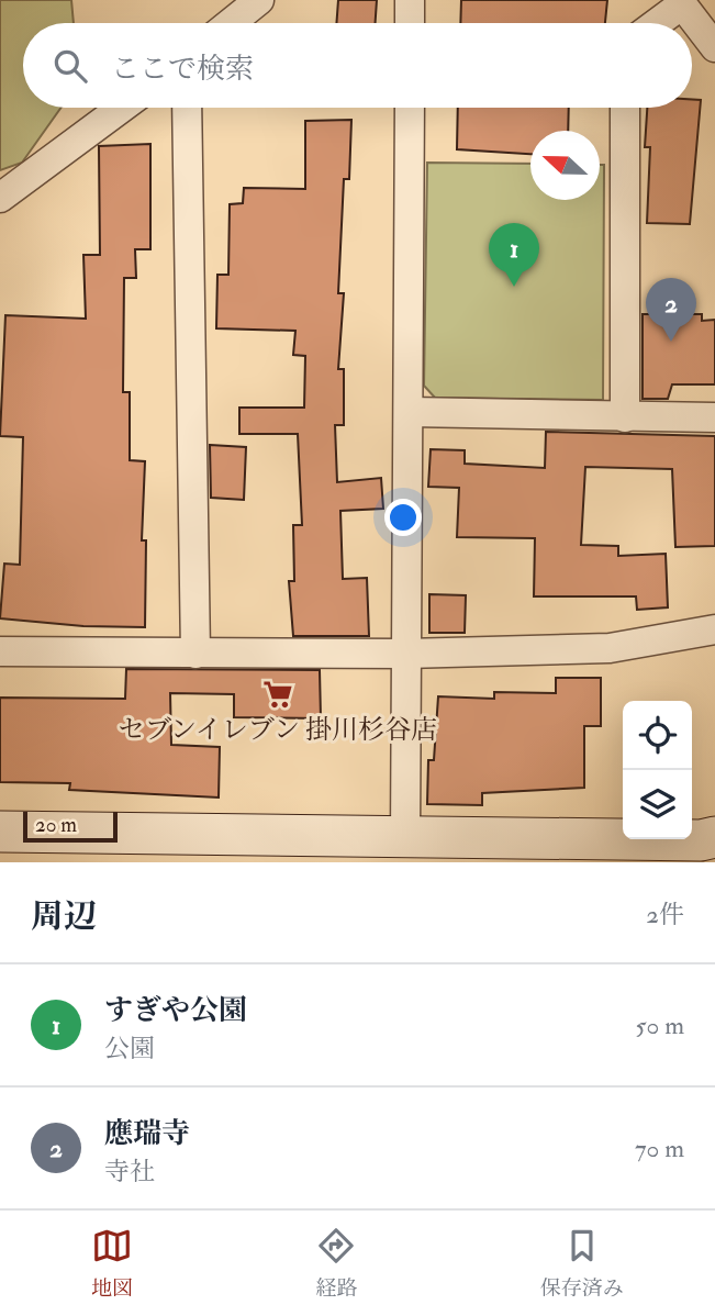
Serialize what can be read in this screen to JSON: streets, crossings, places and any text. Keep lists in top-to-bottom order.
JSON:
{
  "places": {
    "supermarket": ["セブンイレブン 掛川杉谷店"]
  },
  "scale_bar": "20 m",
  "north": "left",
  "page": {
    "search": "ここで検索",
    "pins": ["1", "2"],
    "scale": "20 m",
    "heading": ["周辺", "2件"],
    "list": [
      {
        "mark": "1",
        "name": "すぎや公園",
        "note": "公園",
        "value": "50 m"
      },
      {
        "mark": "2",
        "name": "應瑞寺",
        "note": "寺社",
        "value": "70 m"
      }
    ],
    "nav": ["地図", "経路", "保存済み"]
  }
}
